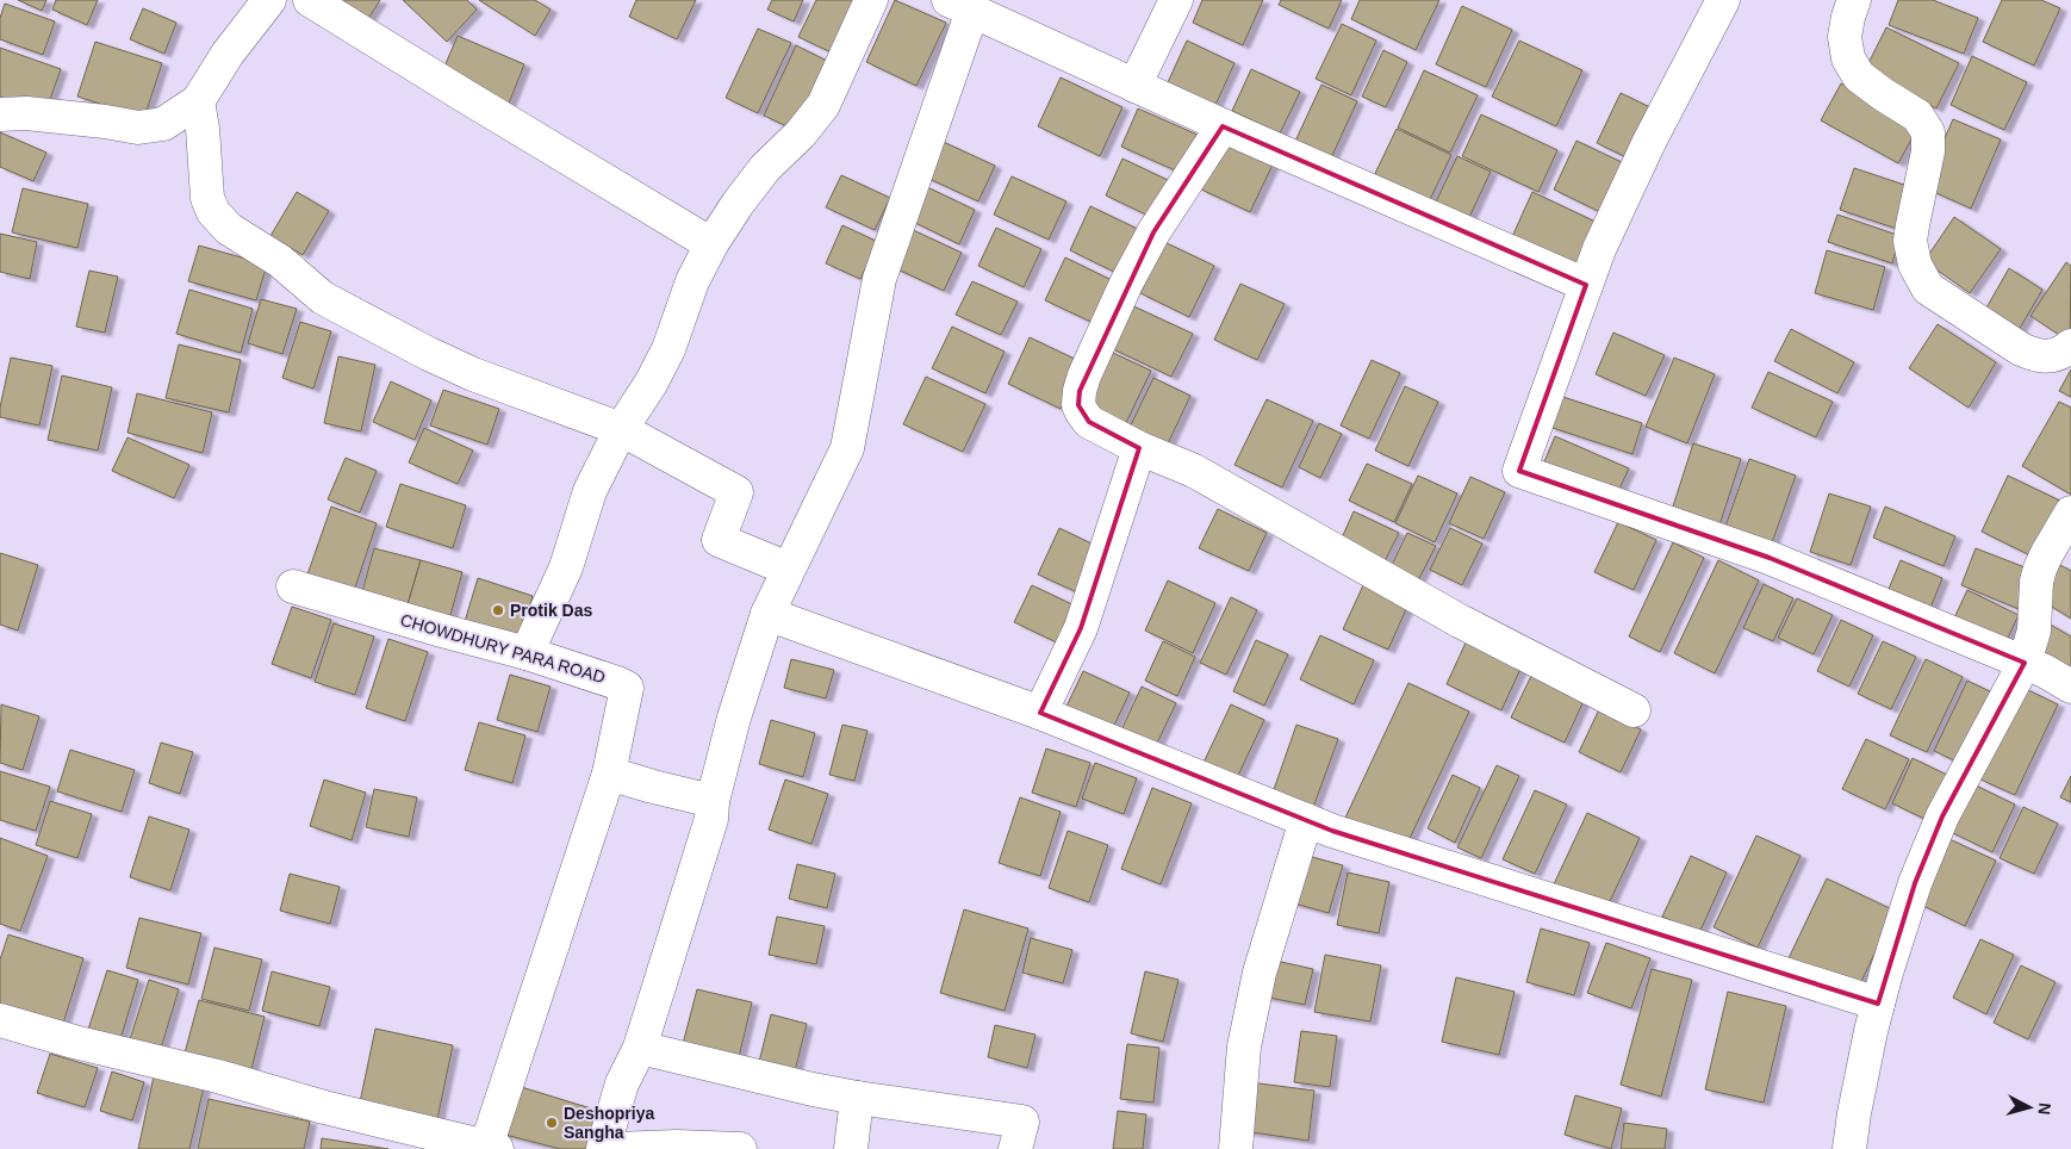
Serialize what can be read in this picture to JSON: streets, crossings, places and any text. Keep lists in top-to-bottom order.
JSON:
{
  "streets": {
    "street": ["CHOWDHURY PARA ROAD"]
  },
  "places": ["Protik Das", "Deshopriya Sangha"],
  "north": "right"
}
